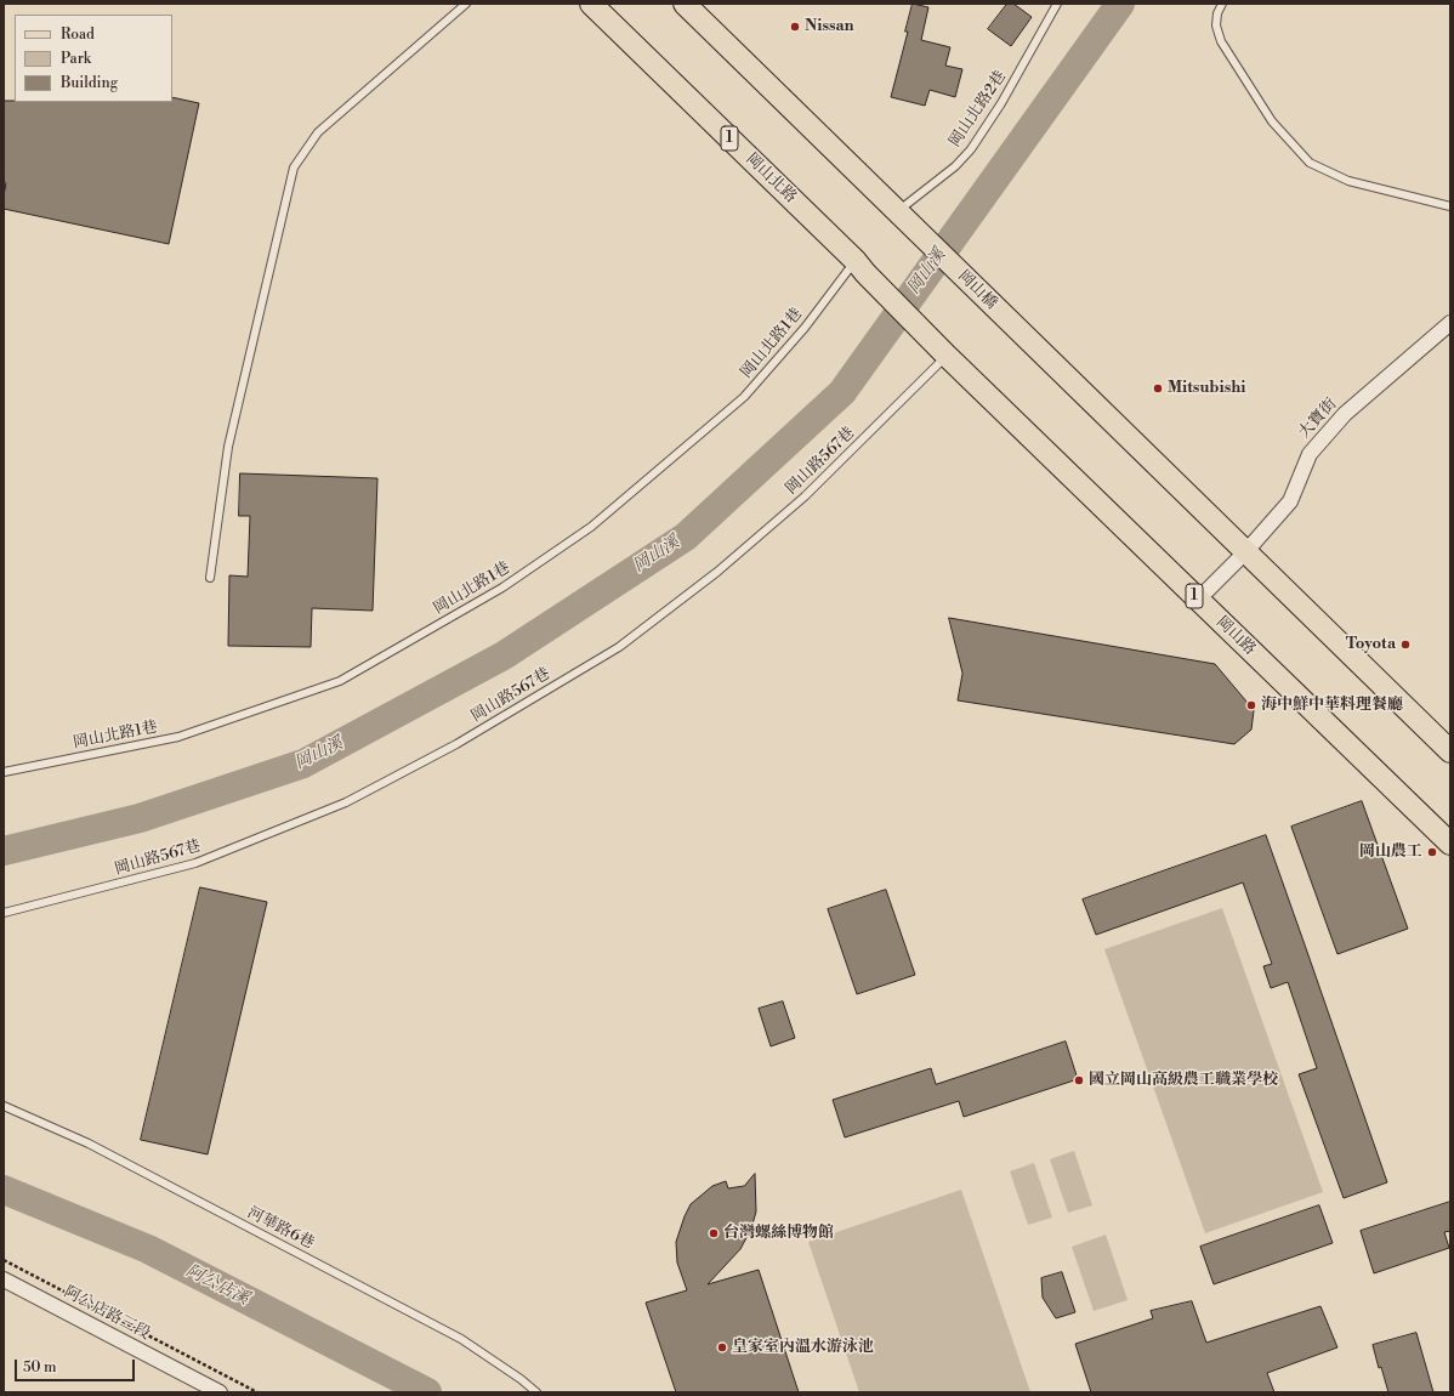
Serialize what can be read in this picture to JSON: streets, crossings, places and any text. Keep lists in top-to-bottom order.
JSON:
{
  "streets": {
    "main road": [
      "1",
      "岡山北路",
      "岡山橋",
      "岡山路"
    ],
    "street": ["大寶街", "阿公店路三段"],
    "lane": [
      "岡山北路2巷",
      "岡山北路1巷",
      "岡山路567巷",
      "河華路6巷"
    ]
  },
  "crossings": [
    ["岡山北路2巷", "岡山橋"],
    ["1", "岡山北路"],
    ["1", "岡山北路1巷"],
    ["1", "岡山路567巷"],
    ["1", "岡山路"],
    ["岡山北路", "岡山北路1巷"],
    ["岡山橋", "大寶街"],
    ["大寶街", "岡山路"],
    ["岡山路567巷", "岡山路"]
  ],
  "water": ["岡山溪", "阿公店溪"],
  "places": [
    "Nissan",
    "Mitsubishi",
    "Toyota",
    "海中鮮中華料理餐廳",
    "岡山農工",
    "國立岡山高級農工職業學校",
    "台灣螺絲博物館",
    "皇家室內溫水游泳池"
  ],
  "legend": ["Road", "Park", "Building"],
  "scale_bar": "50 m"
}
